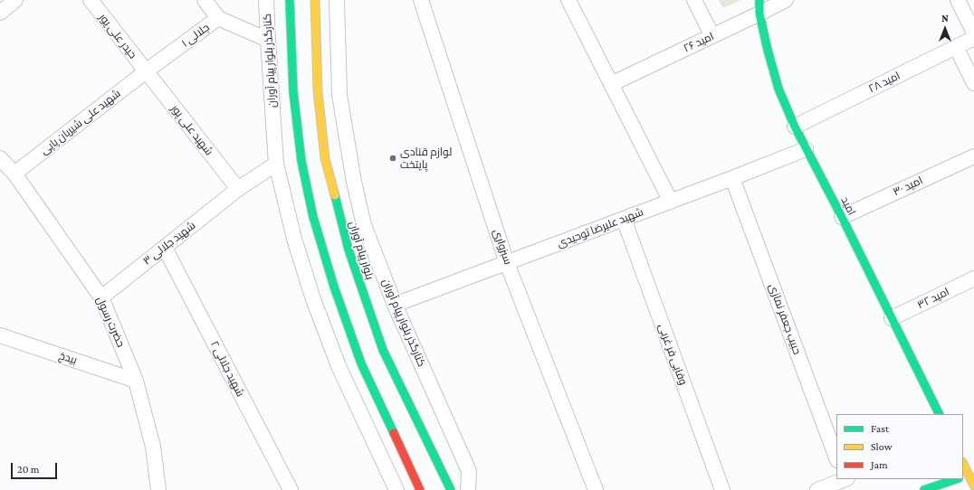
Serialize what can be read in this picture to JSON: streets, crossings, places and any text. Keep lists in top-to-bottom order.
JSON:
{
  "streets": {
    "main road": ["امید", "بلوار پیام آوران"],
    "street": [
      "جلالی ۱",
      "حیدر علی پور",
      "امید ۲۶",
      "کنارگذر بلوار پیام آوران",
      "امید ۲۸",
      "شهید علی شیریان پاپی",
      "شهید علی پور",
      "امید ۳۰",
      "شهید علیرضا توحیدی",
      "شهید جلالی ۳",
      "سبزواری",
      "امید ۳۲",
      "حبیب جعفر نمازی",
      "حضرت رسول",
      "وفایی فر غربی",
      "بیدخ",
      "شهید جلالی ۲"
    ]
  },
  "crossings": [
    ["جلالی ۱", "حیدر علی پور"],
    ["جلالی ۱", "کنارگذر بلوار پیام آوران"],
    ["جلالی ۱", "شهید علی شیریان پاپی"],
    ["جلالی ۱", "شهید علی پور"],
    ["حیدر علی پور", "شهید علی شیریان پاپی"],
    ["حیدر علی پور", "شهید علی پور"],
    ["امید ۲۶", "امید"],
    ["کنارگذر بلوار پیام آوران", "شهید علیرضا توحیدی"],
    ["کنارگذر بلوار پیام آوران", "شهید جلالی ۳"],
    ["امید ۲۸", "امید"],
    ["شهید علی شیریان پاپی", "شهید علی پور"],
    ["شهید علی شیریان پاپی", "حضرت رسول"],
    ["شهید علی پور", "شهید جلالی ۳"],
    ["امید ۳۰", "امید"],
    ["امید", "شهید علیرضا توحیدی"],
    ["امید", "امید ۳۲"],
    ["شهید علیرضا توحیدی", "سبزواری"],
    ["شهید علیرضا توحیدی", "حبیب جعفر نمازی"],
    ["شهید علیرضا توحیدی", "وفایی فر غربی"],
    ["شهید جلالی ۳", "حضرت رسول"],
    ["شهید جلالی ۳", "شهید جلالی ۲"],
    ["حضرت رسول", "بیدخ"]
  ],
  "places": ["لوازم قنادی پایتخت"],
  "legend": ["Fast", "Slow", "Jam"],
  "scale_bar": "20 m",
  "north": "top"
}
